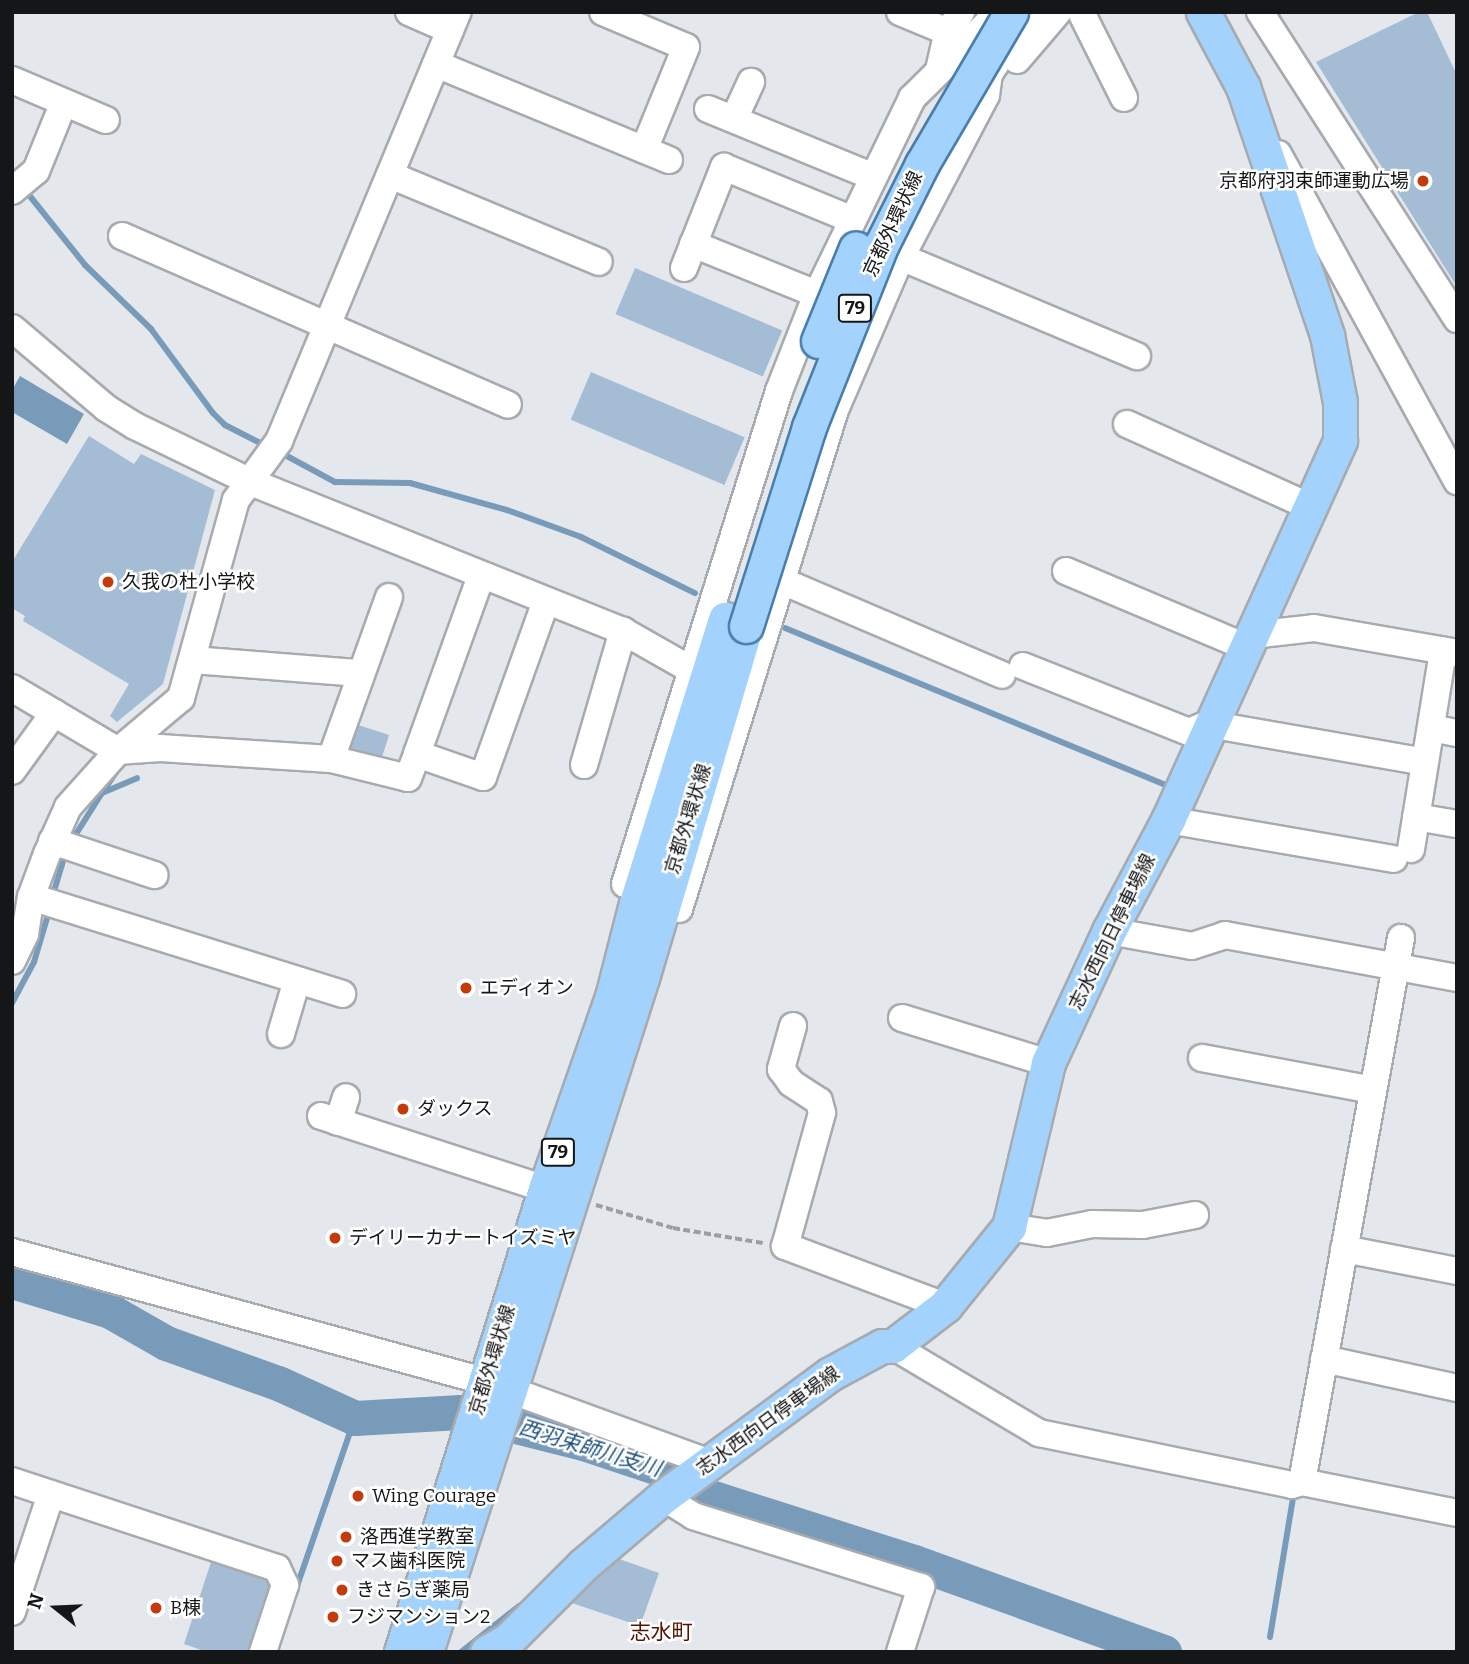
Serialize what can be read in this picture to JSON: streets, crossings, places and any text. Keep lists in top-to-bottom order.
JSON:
{
  "streets": {
    "main road": ["京都外環状線", "79", "志水西向日停車場線"]
  },
  "districts": ["志水町"],
  "water": ["西羽束師川支川"],
  "places": [
    "京都府羽束師運動広場",
    "久我の杜小学校",
    "エディオン",
    "ダックス",
    "デイリーカナートイズミヤ",
    "Wing Courage",
    "洛西進学教室",
    "マス歯科医院",
    "きさらぎ薬局",
    "B棟",
    "フジマンション2"
  ],
  "north": "left"
}
